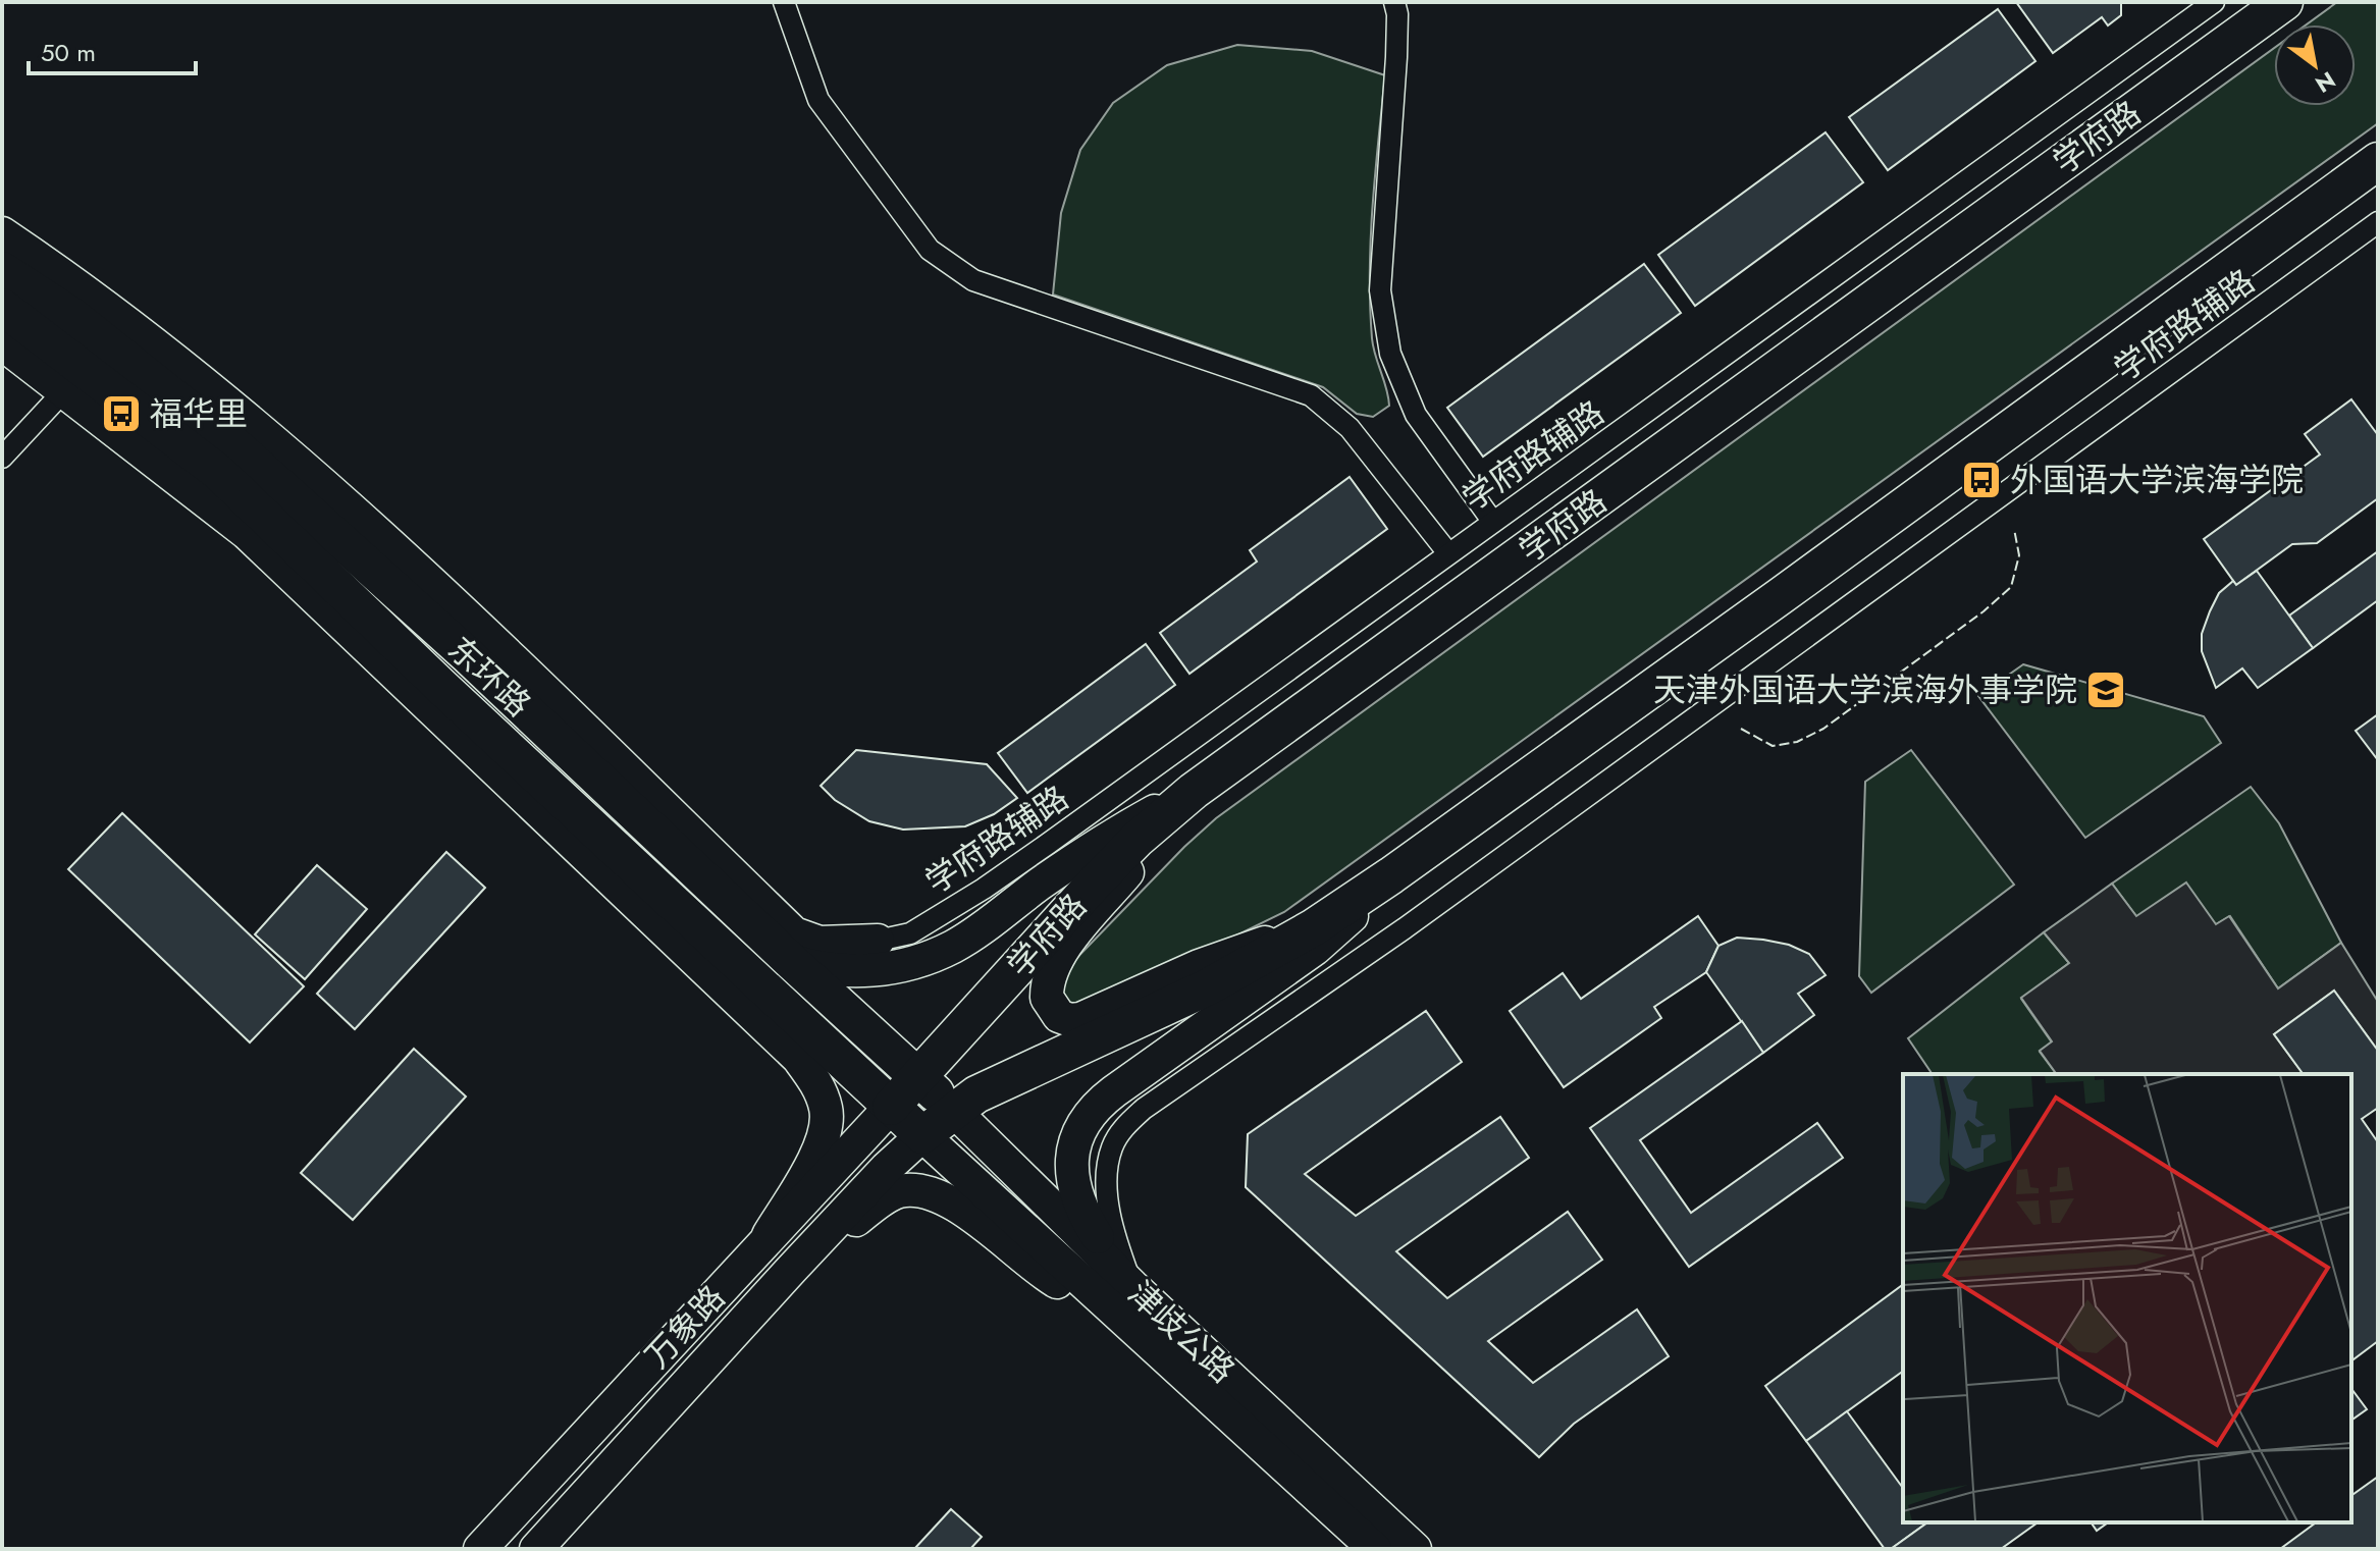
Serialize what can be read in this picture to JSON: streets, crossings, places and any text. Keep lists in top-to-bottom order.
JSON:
{
  "streets": {
    "highway": ["学府路", "东环路"],
    "main road": ["万象路", "津歧公路"],
    "street": ["学府路辅路"]
  },
  "crossings": [
    ["学府路", "东环路"],
    ["学府路", "万象路"],
    ["学府路辅路", "津歧公路"],
    ["东环路", "万象路"],
    ["东环路", "津歧公路"],
    ["万象路", "津歧公路"]
  ],
  "places": {
    "bus stop": ["福华里", "外国语大学滨海学院"],
    "school or university": ["天津外国语大学滨海外事学院"]
  },
  "scale_bar": "50 m",
  "north": "bottom right"
}
